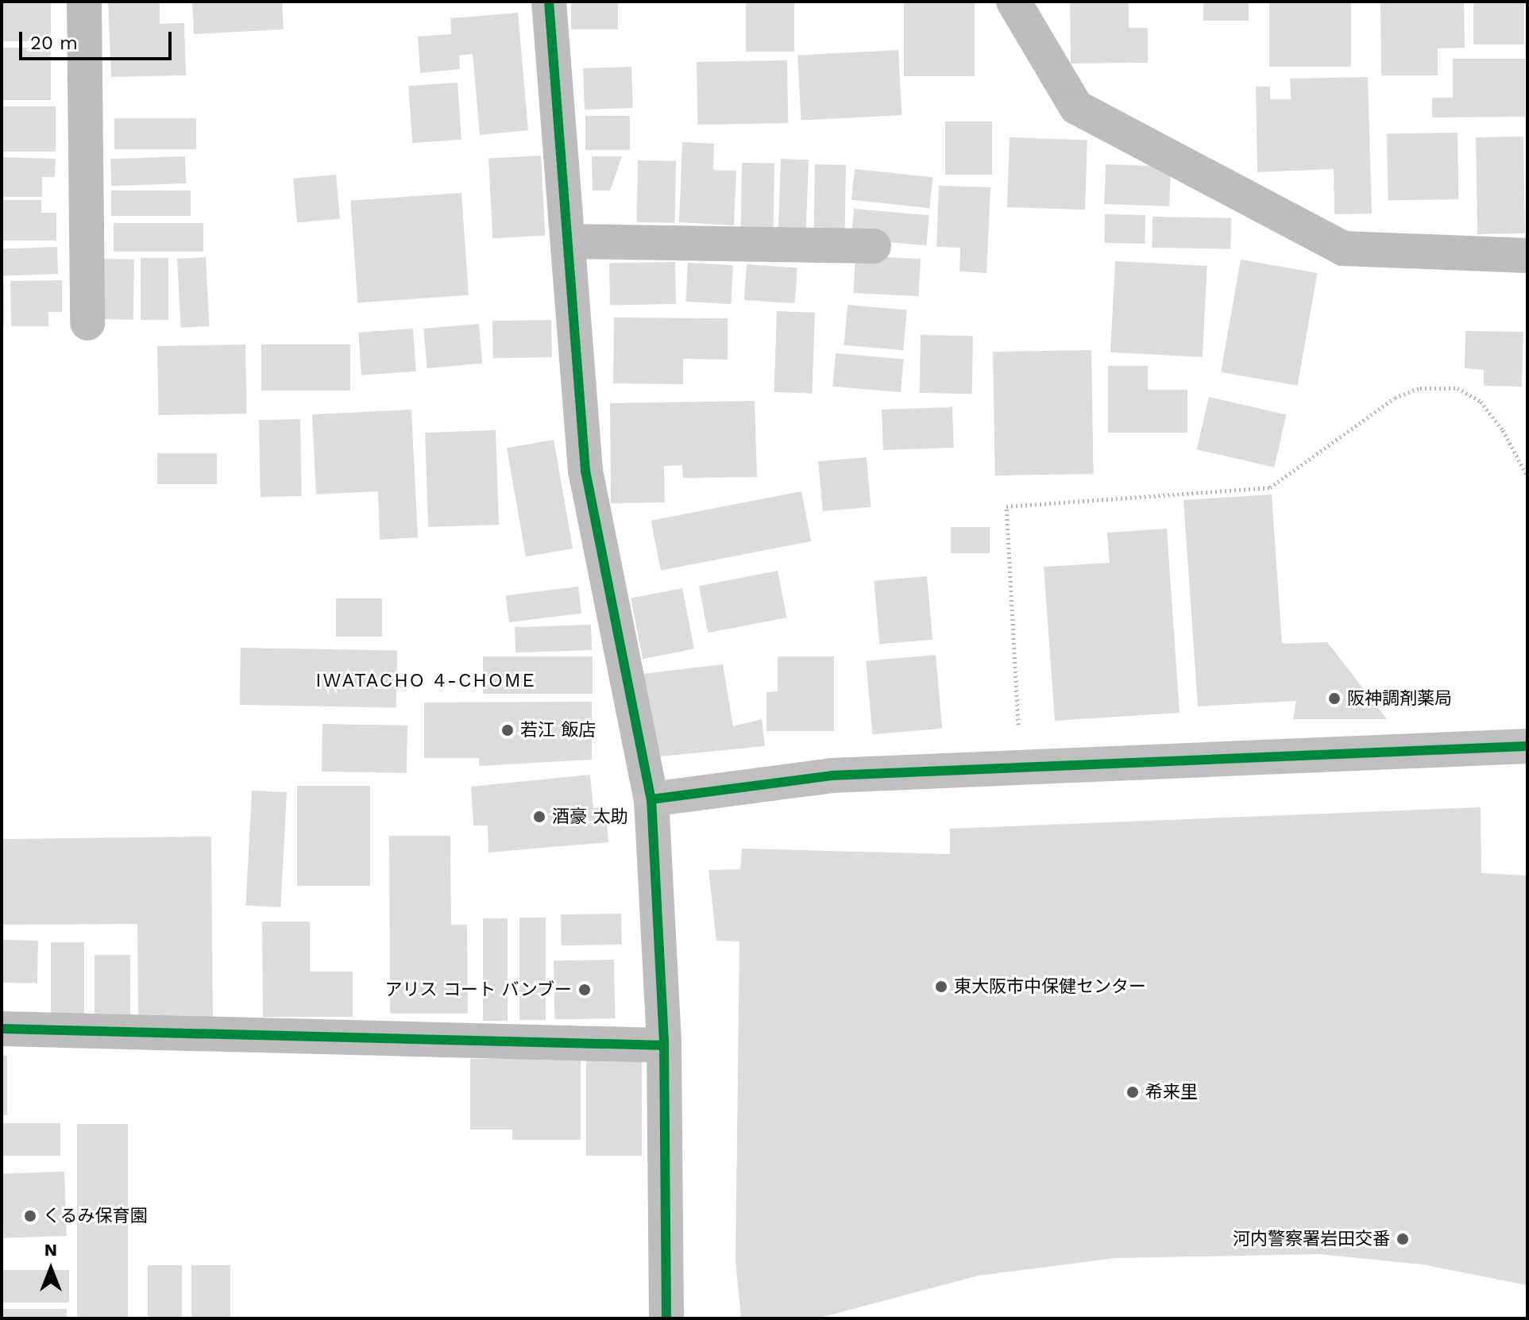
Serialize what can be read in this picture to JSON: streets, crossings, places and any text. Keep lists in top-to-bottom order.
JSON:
{
  "districts": ["IWATACHO 4-CHOME"],
  "places": [
    "阪神調剤薬局",
    "若江 飯店",
    "酒豪 太助",
    "東大阪市中保健センター",
    "アリス コート バンブー",
    "希来里",
    "くるみ保育園",
    "河内警察署岩田交番"
  ],
  "scale_bar": "20 m",
  "north": "top"
}
